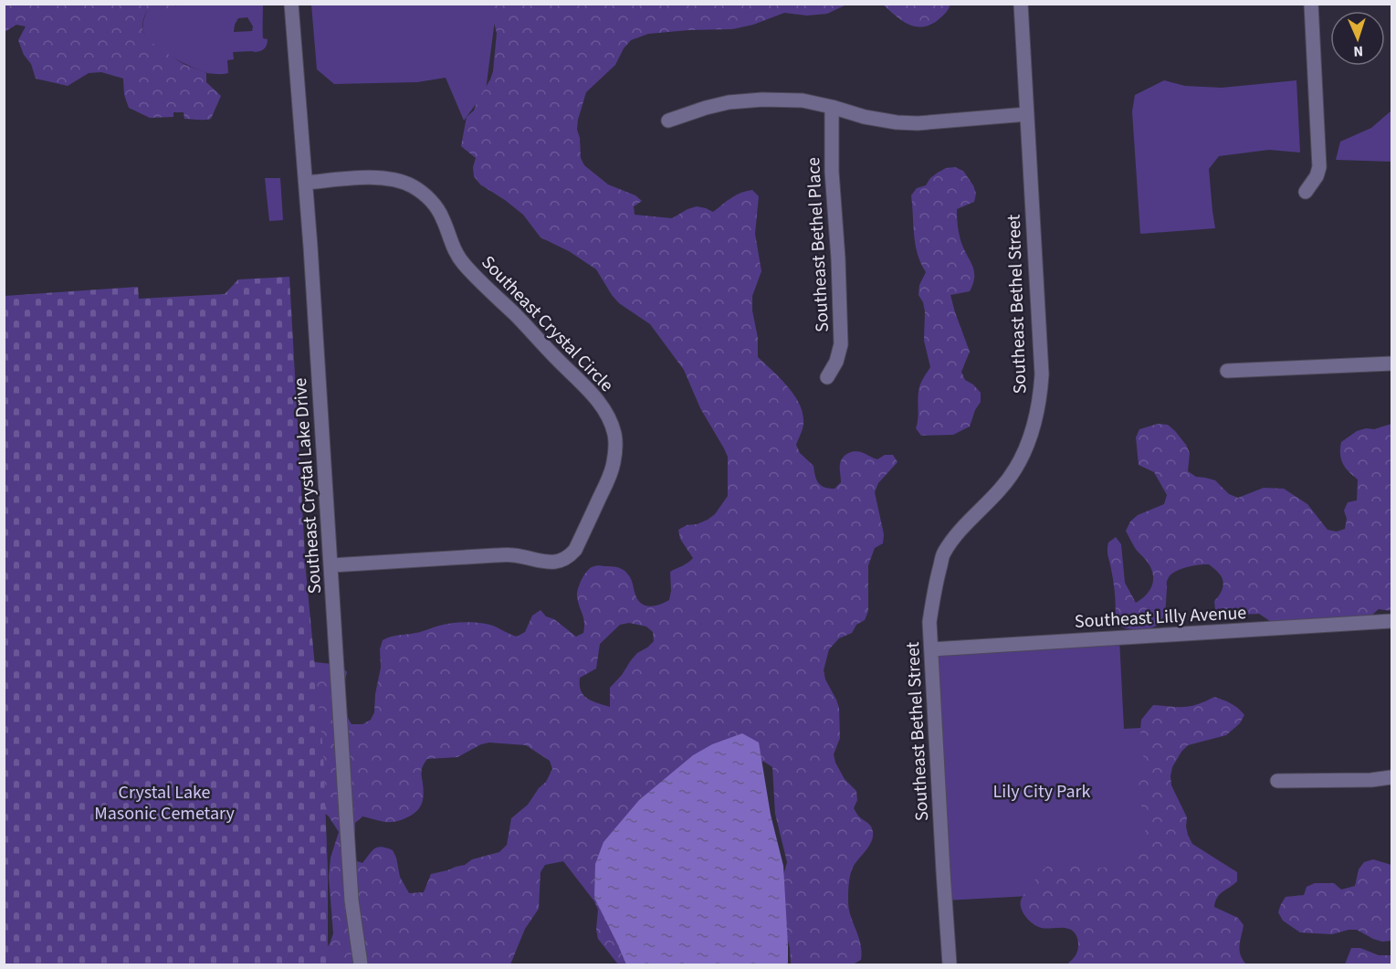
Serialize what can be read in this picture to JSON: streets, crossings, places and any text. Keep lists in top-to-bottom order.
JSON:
{
  "streets": {
    "street": [
      "Southeast Bethel Place",
      "Southeast Bethel Street",
      "Southeast Crystal Circle",
      "Southeast Crystal Lake Drive",
      "Southeast Lilly Avenue"
    ]
  },
  "crossings": [
    ["Southeast Bethel Street", "Southeast Lilly Avenue"],
    ["Southeast Crystal Circle", "Southeast Crystal Lake Drive"]
  ],
  "parks": ["Lily City Park", "Crystal Lake Masonic Cemetary"],
  "north": "bottom"
}
